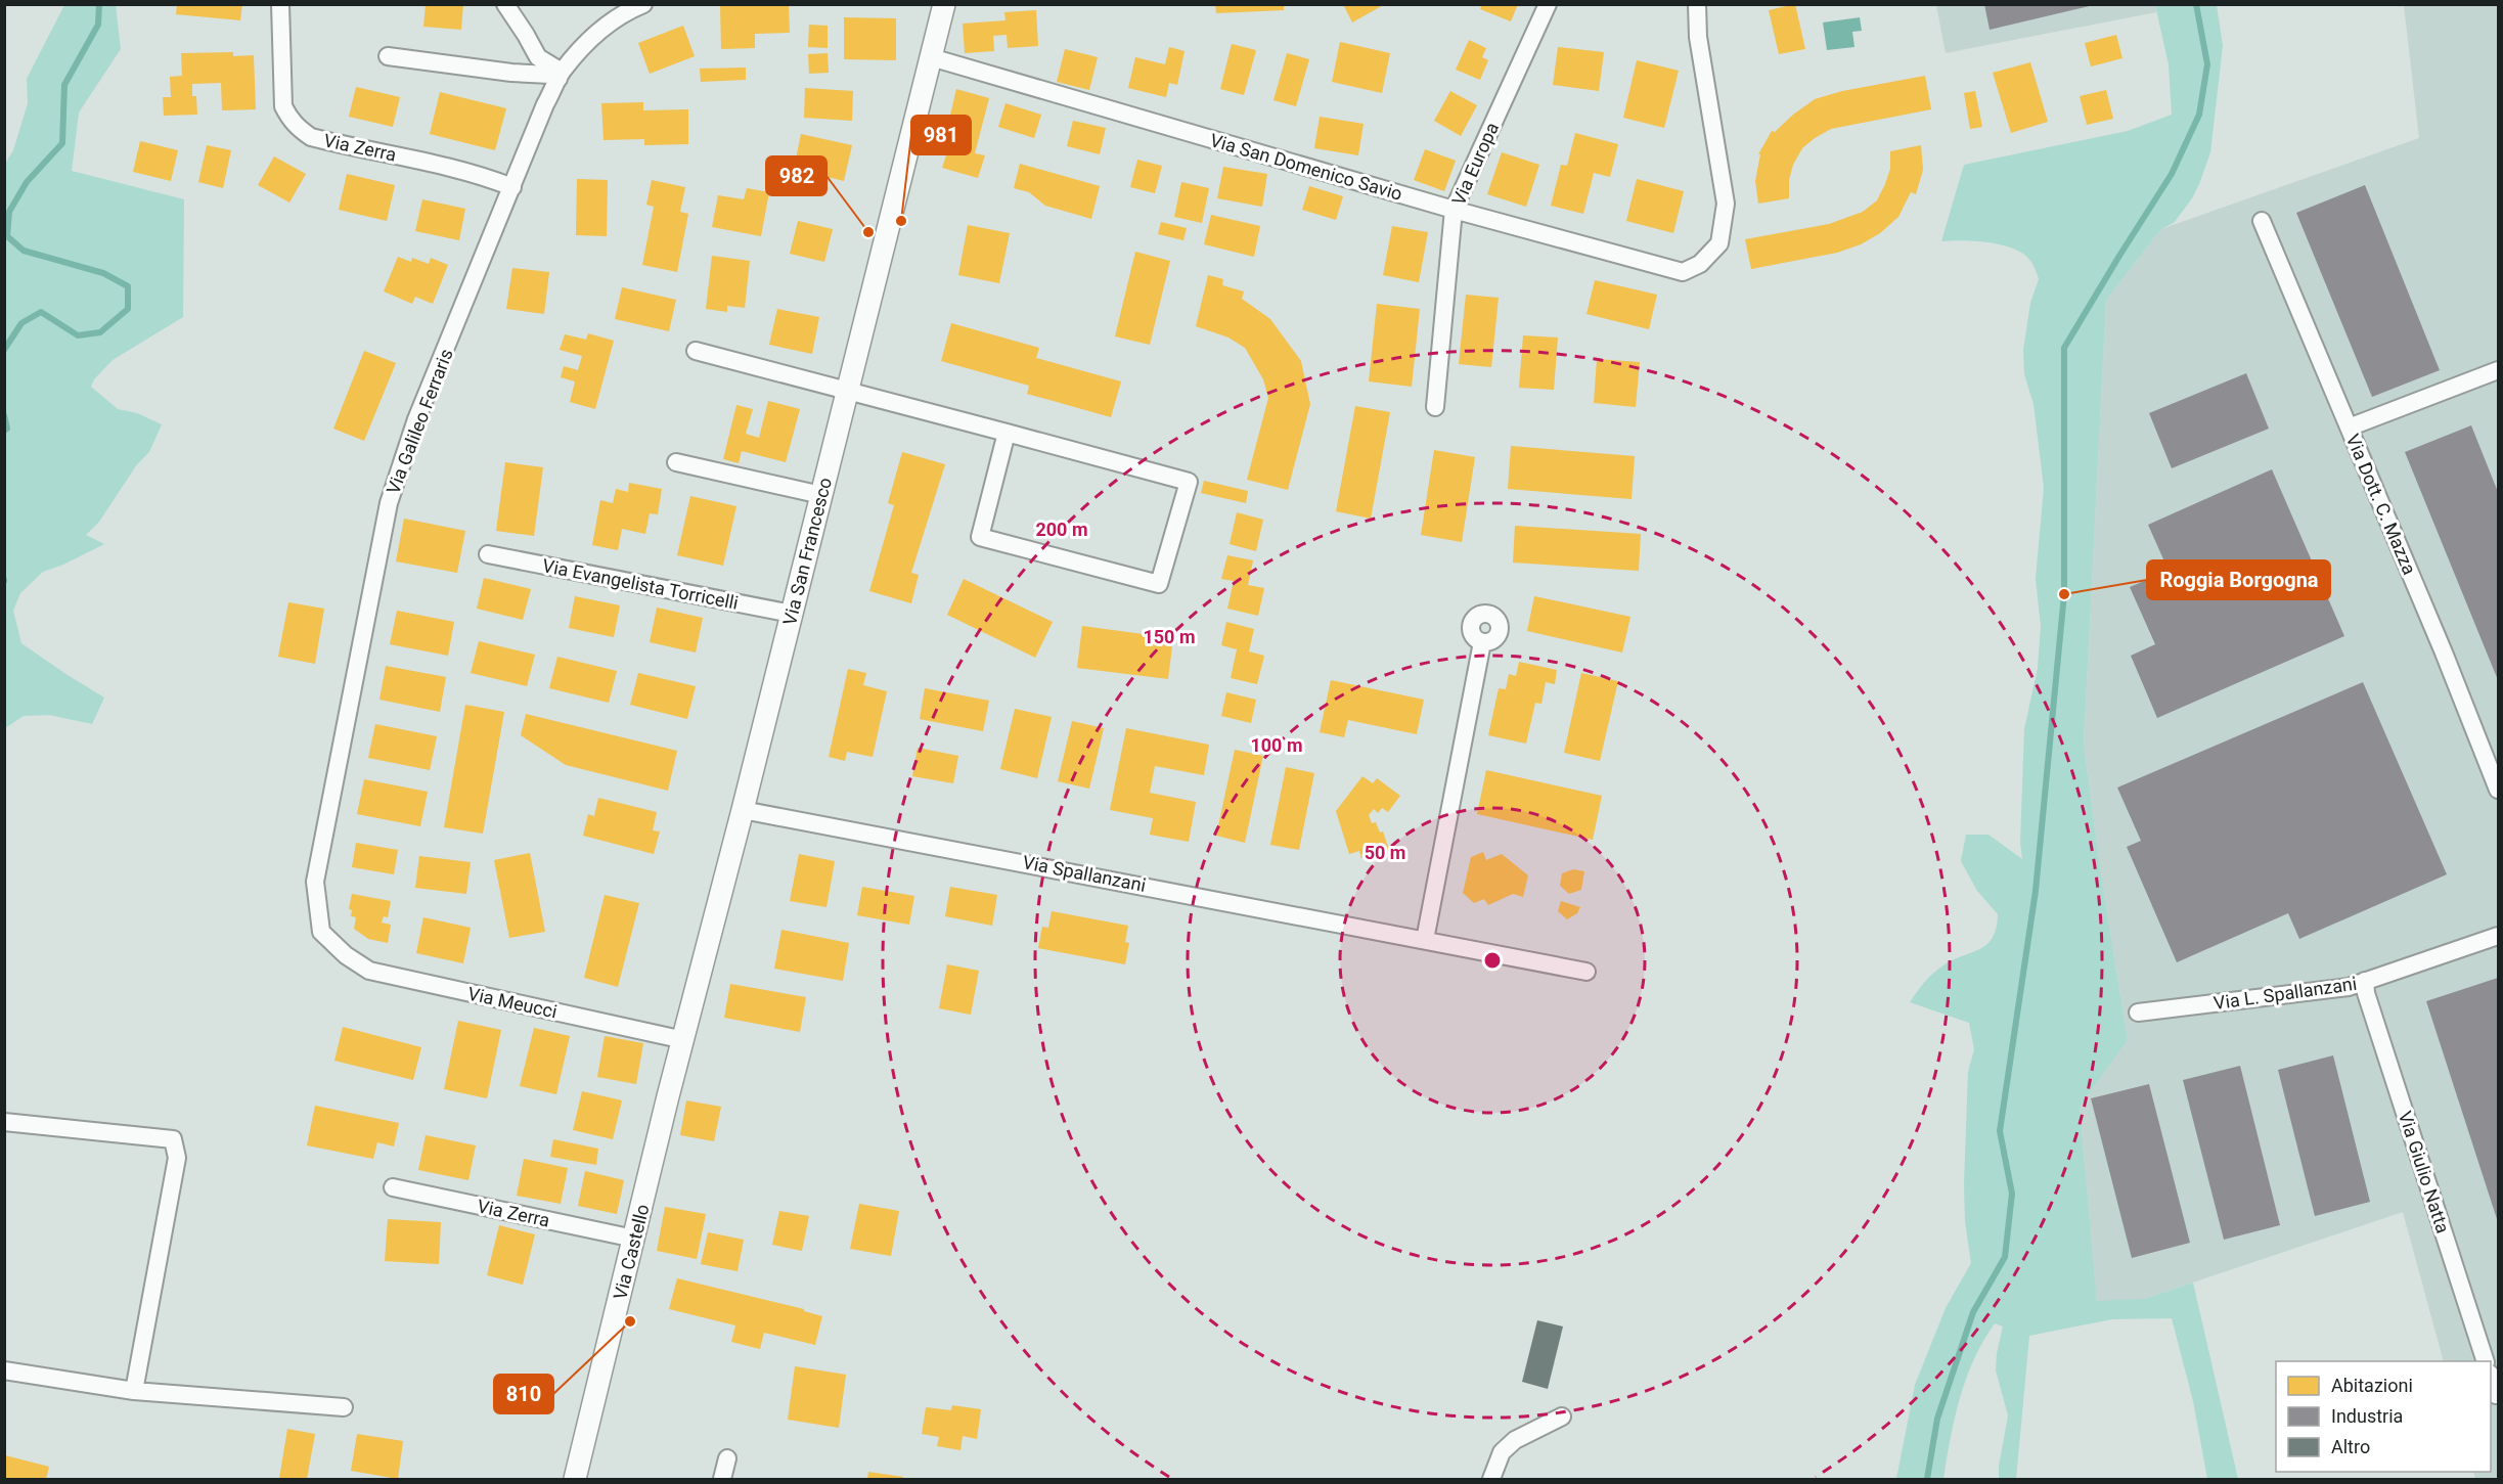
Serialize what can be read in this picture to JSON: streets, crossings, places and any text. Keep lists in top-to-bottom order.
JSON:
{
  "streets": {
    "street": [
      "Via Zerra",
      "Via Europa",
      "Via San Domenico Savio",
      "Via Galileo Ferraris",
      "Via Dott. C. Mazza",
      "Via San Francesco",
      "Via Evangelista Torricelli",
      "Via Spallanzani",
      "Via L. Spallanzani",
      "Via Meucci",
      "Via Giulio Natta",
      "Via Castello"
    ]
  },
  "crossings": [
    ["Via Zerra", "Via Galileo Ferraris"],
    ["Via Zerra", "Via Castello"],
    ["Via Europa", "Via San Domenico Savio"],
    ["Via San Domenico Savio", "Via San Francesco"],
    ["Via Galileo Ferraris", "Via Meucci"],
    ["Via San Francesco", "Via Evangelista Torricelli"],
    ["Via San Francesco", "Via Spallanzani"],
    ["Via San Francesco", "Via Meucci"],
    ["Via San Francesco", "Via Castello"],
    ["Via L. Spallanzani", "Via Giulio Natta"]
  ],
  "places": [
    "981",
    "982",
    "Roggia Borgogna",
    "810"
  ],
  "legend": ["Abitazioni", "Industria", "Altro"],
  "rings": [
    "200 m",
    "150 m",
    "100 m",
    "50 m"
  ]
}
